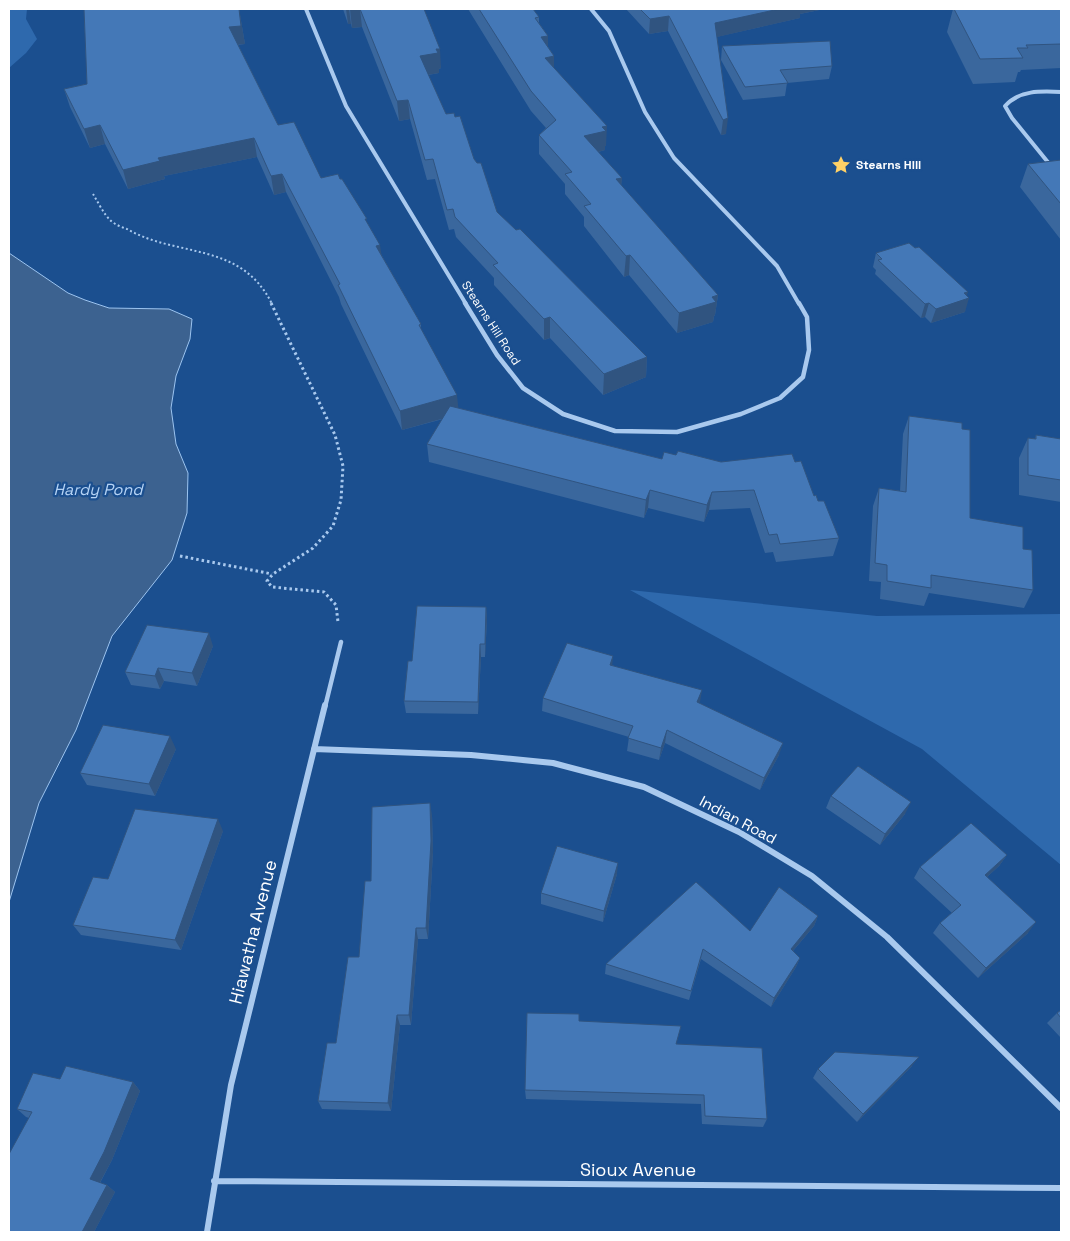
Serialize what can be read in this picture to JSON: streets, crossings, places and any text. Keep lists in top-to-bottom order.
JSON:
{
  "streets": {
    "street": [
      "Stearns Hill Road",
      "Indian Road",
      "Hiawatha Avenue",
      "Sioux Avenue"
    ]
  },
  "crossings": [
    ["Indian Road", "Hiawatha Avenue"],
    ["Hiawatha Avenue", "Sioux Avenue"]
  ],
  "water": ["Hardy Pond"],
  "places": {
    "place": ["Stearns Hill"]
  }
}
